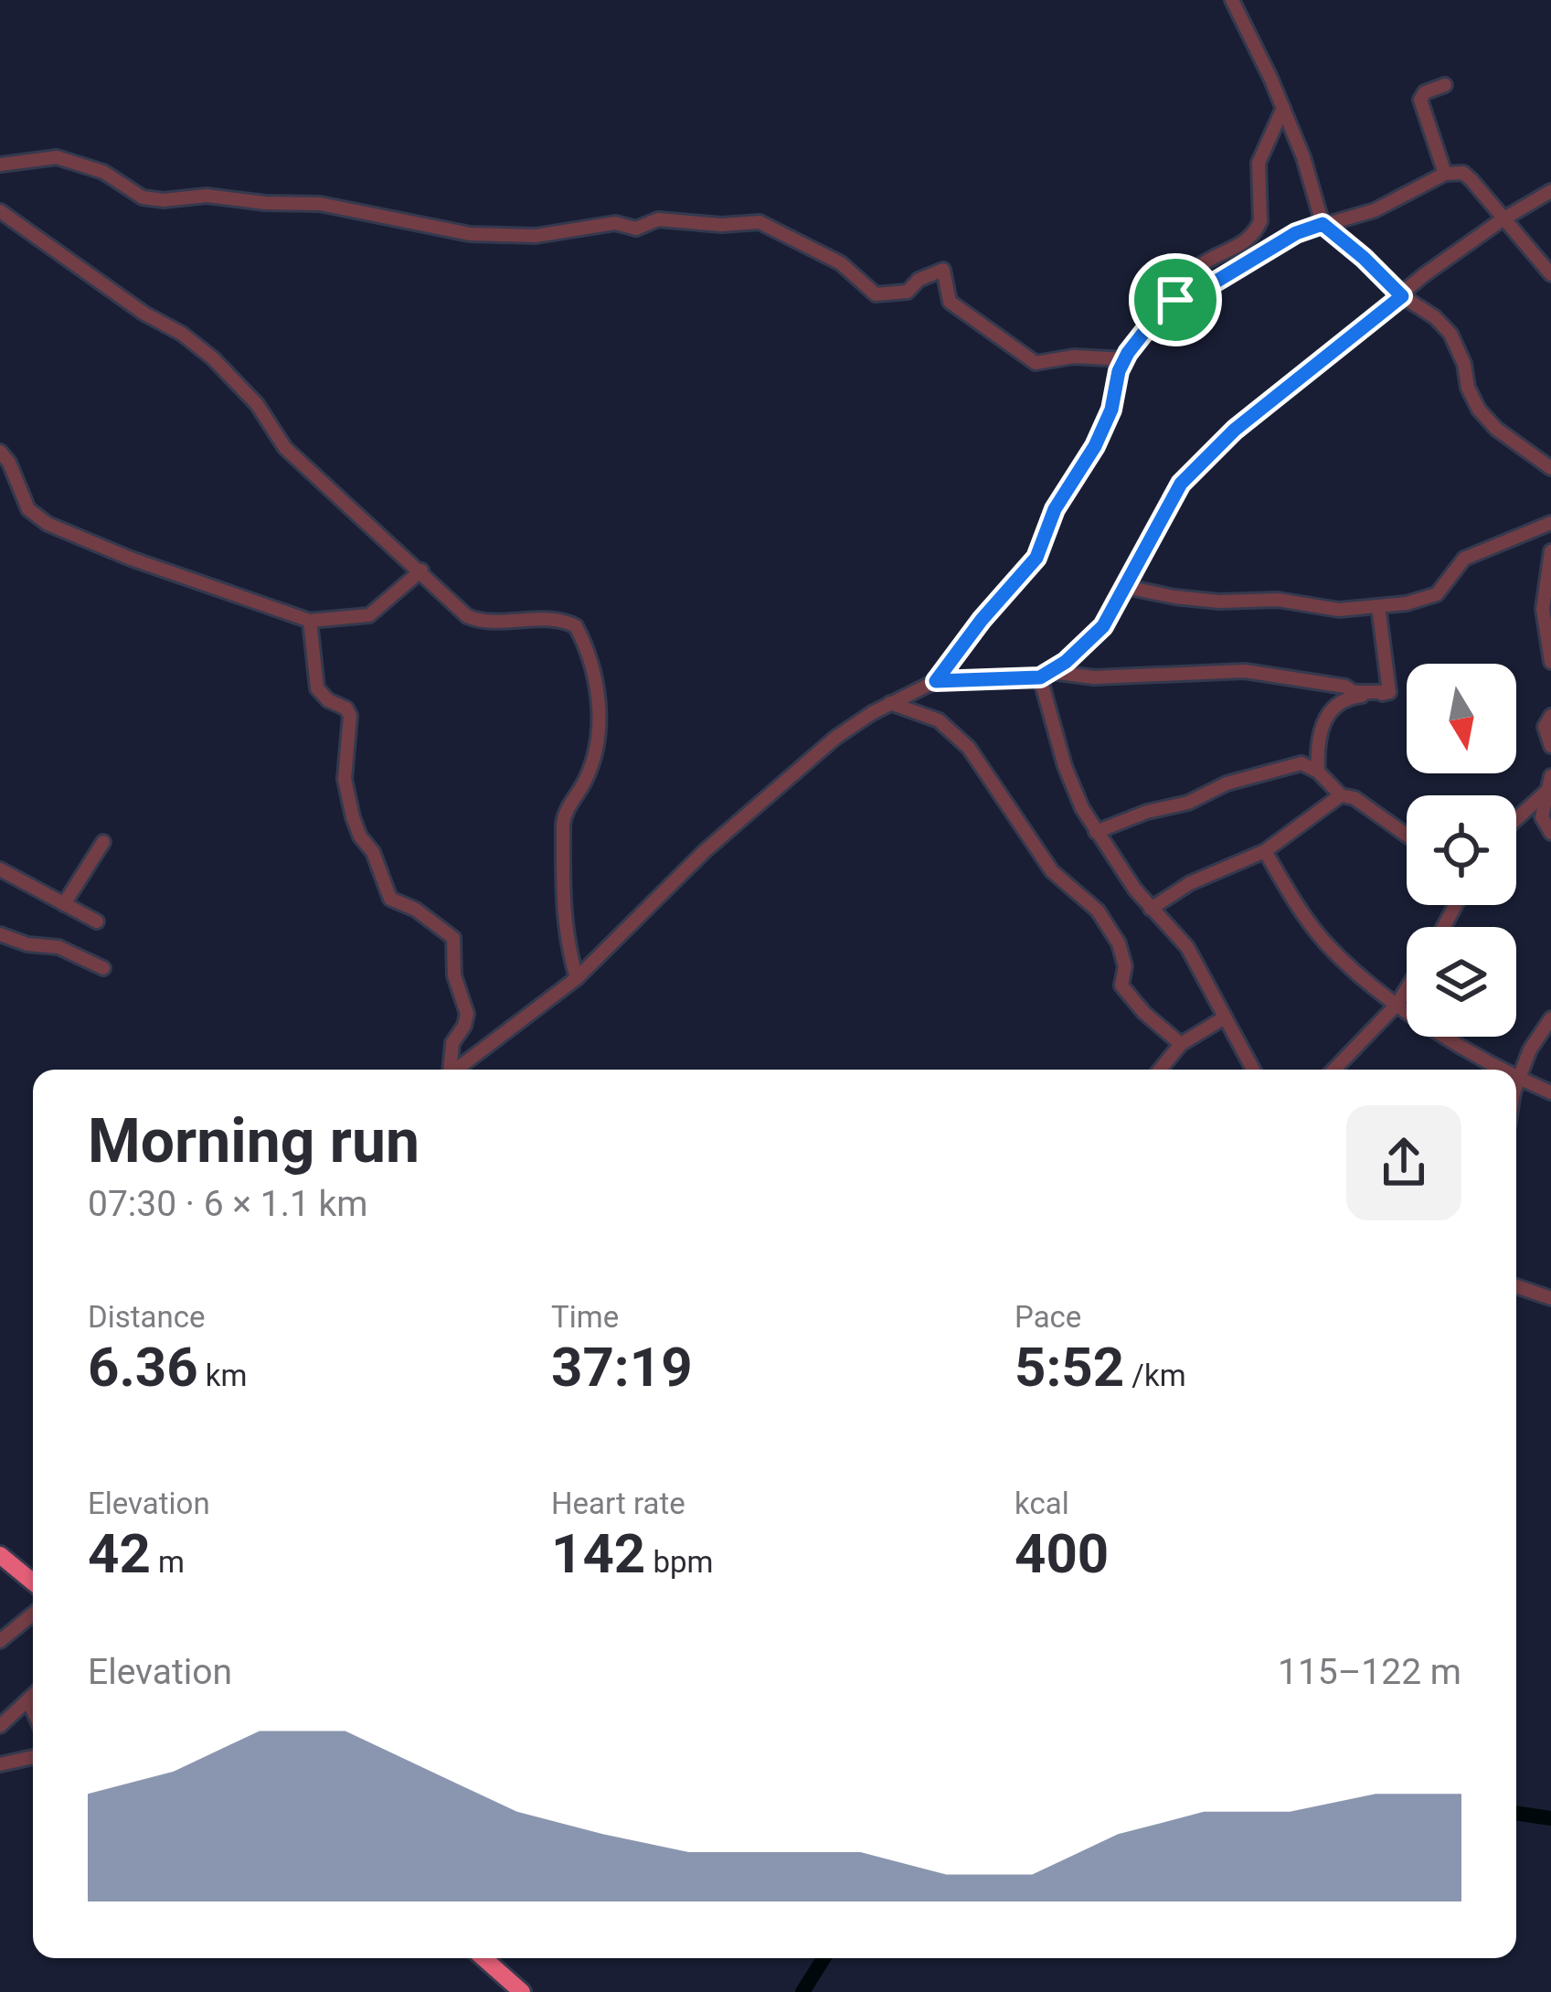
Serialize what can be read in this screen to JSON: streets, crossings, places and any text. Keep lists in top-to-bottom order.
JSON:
{
  "north": "bottom",
  "page": {
    "heading": ["Morning run", "07:30 · 6 × 1.1 km"],
    "stats": [
      ["Distance", "6.36 km"],
      ["Time", "37:19"],
      ["Pace", "5:52 /km"],
      ["Elevation", "42 m"],
      ["Heart rate", "142 bpm"],
      ["kcal", "400"]
    ],
    "chart": ["Elevation", "115–122 m"]
  }
}
